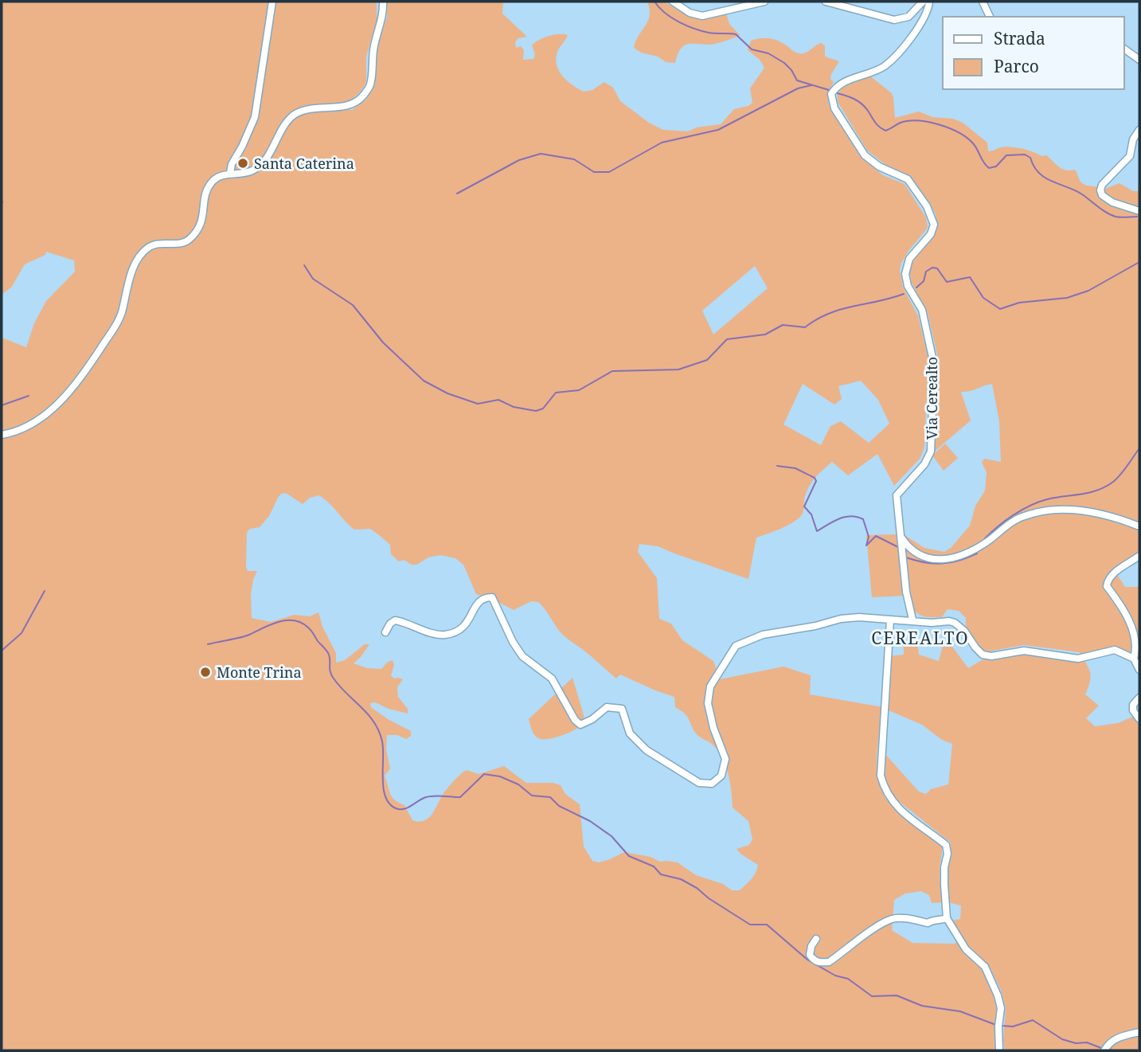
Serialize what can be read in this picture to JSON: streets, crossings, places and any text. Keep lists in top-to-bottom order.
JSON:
{
  "streets": {
    "street": ["Via Cerealto"]
  },
  "districts": ["CEREALTO"],
  "places": ["Santa Caterina", "Monte Trina"],
  "legend": ["Strada", "Parco"]
}
